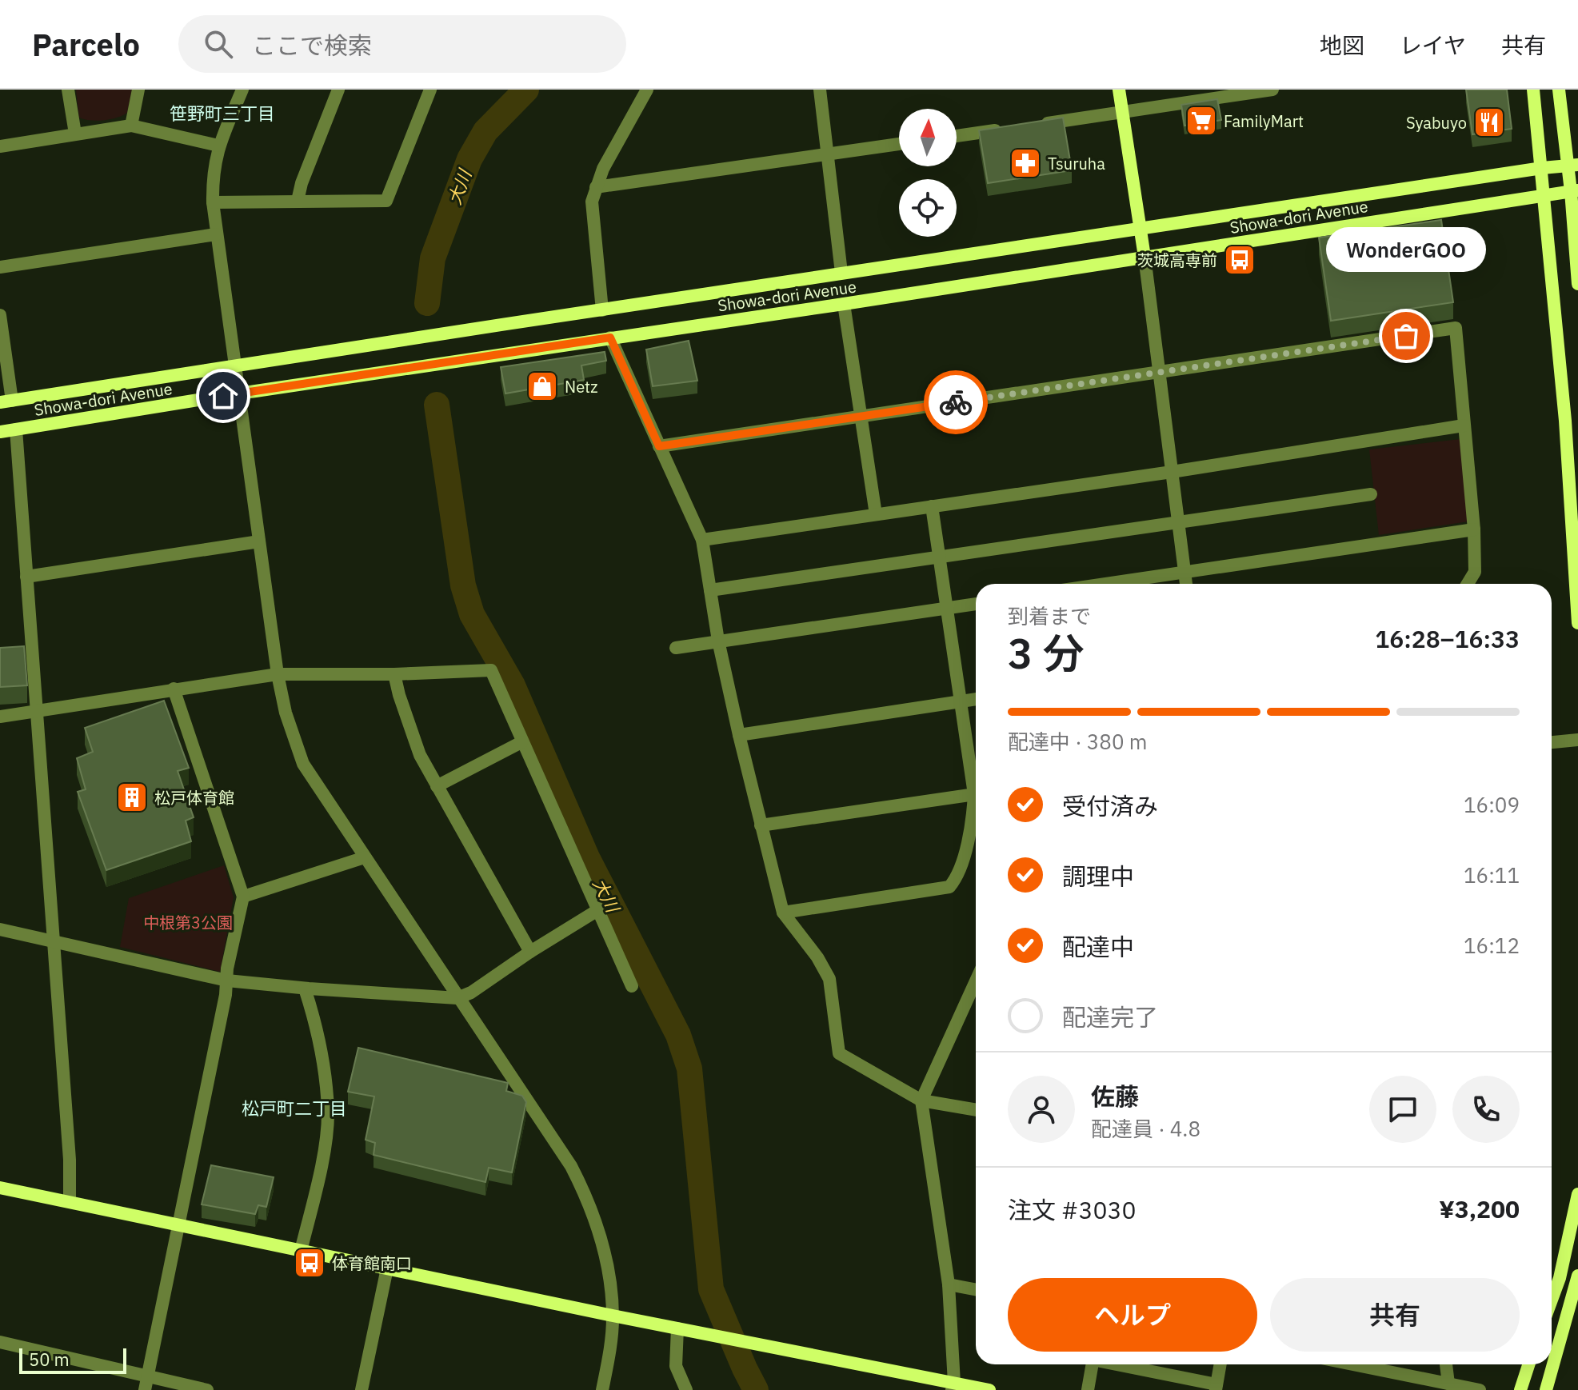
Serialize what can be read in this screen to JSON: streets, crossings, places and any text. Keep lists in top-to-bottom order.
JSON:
{
  "streets": {
    "street": ["Showa-dori Avenue"]
  },
  "districts": ["笹野町三丁目", "松戸町二丁目"],
  "water": ["大川"],
  "parks": ["中根第3公園"],
  "places": {
    "supermarket": ["FamilyMart"],
    "restaurant": ["Syabuyo"],
    "pharmacy": ["Tsuruha"],
    "bus stop": ["茨城高専前", "体育館南口"],
    "other": ["WonderGOO"],
    "shop": ["Netz"],
    "building": ["松戸体育館"]
  },
  "scale_bar": "50 m",
  "north": "top",
  "page": {
    "header": "Parcelo",
    "search": "ここで検索",
    "nav": ["地図", "レイヤ", "共有"],
    "bubble": "WonderGOO",
    "heading": ["3 分", "到着まで", "16:28–16:33"],
    "panel": [
      "佐藤",
      "配達員 · 4.8",
      "注文 #3030",
      "¥3,200"
    ],
    "bar": "配達中 · 380 m",
    "list": [
      ["受付済み", "16:09"],
      ["調理中", "16:11"],
      ["配達中", "16:12"],
      "配達完了"
    ],
    "buttons": ["ヘルプ", "共有"],
    "scale": "50 m"
  }
}
